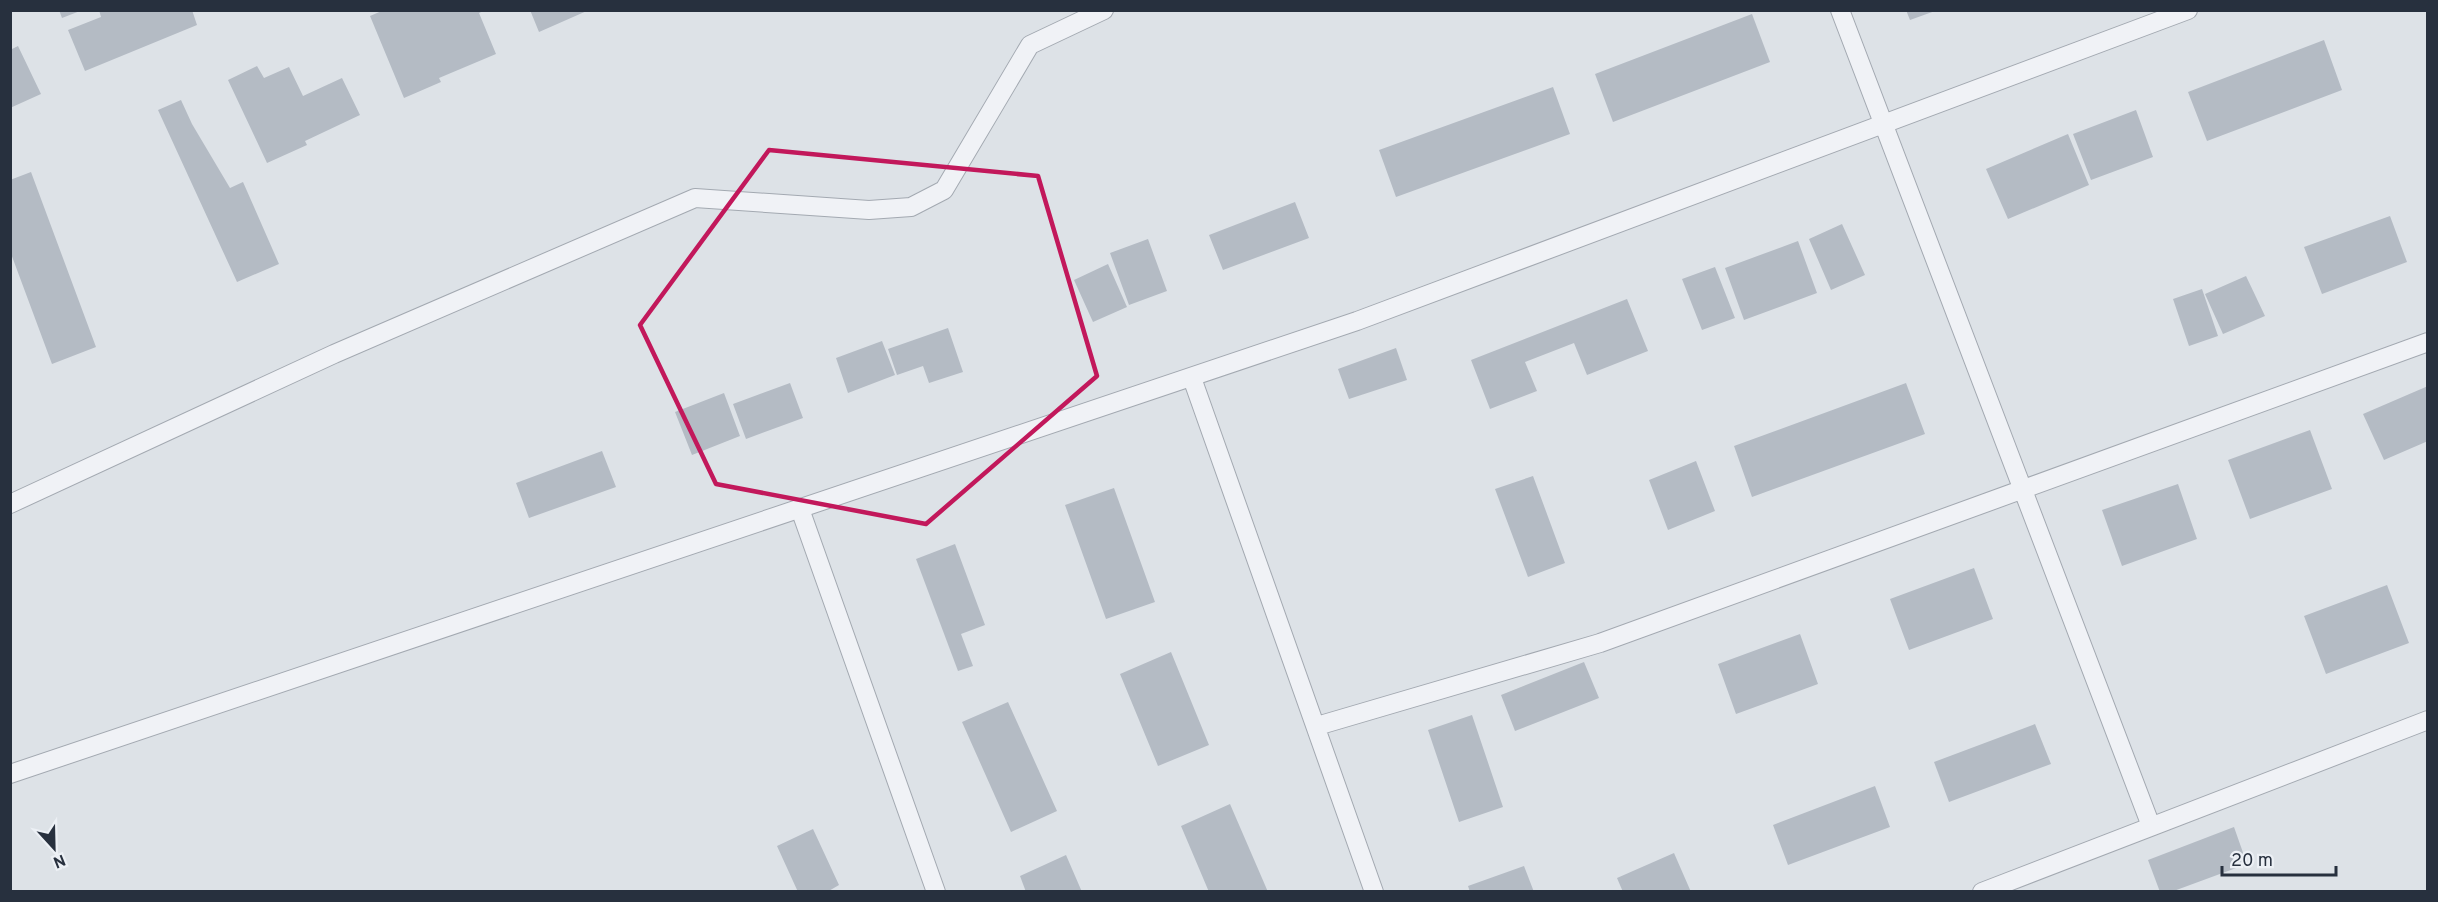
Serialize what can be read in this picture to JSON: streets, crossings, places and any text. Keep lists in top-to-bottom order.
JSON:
{
  "scale_bar": "20 m",
  "north": "bottom"
}
